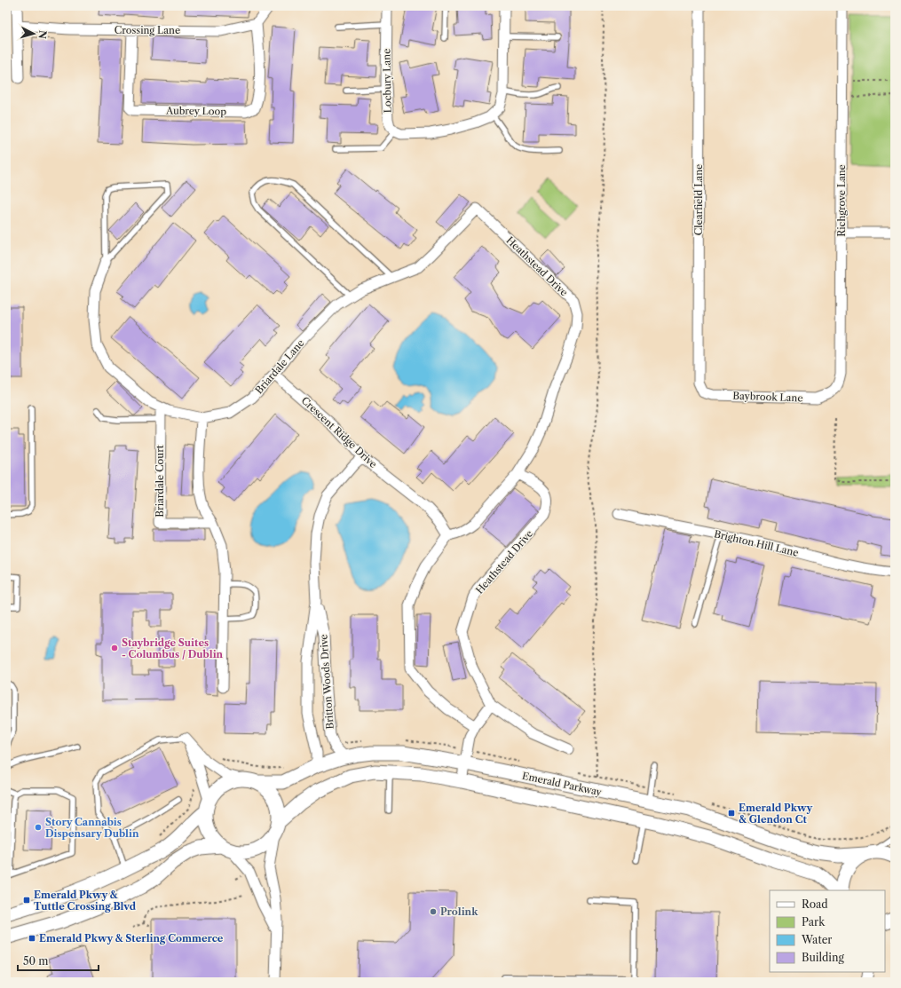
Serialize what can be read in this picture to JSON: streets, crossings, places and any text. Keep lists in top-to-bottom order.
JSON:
{
  "streets": {
    "main road": ["Emerald Parkway"],
    "street": [
      "Crossing Lane",
      "Locbury Lane",
      "Aubrey Loop",
      "Clearfield Lane",
      "Richgrove Lane",
      "Heathstead Drive",
      "Briardale Lane",
      "Baybrook Lane",
      "Crescent Ridge Drive",
      "Briardale Court",
      "Brighton Hill Lane",
      "Britton Woods Drive"
    ]
  },
  "crossings": [
    ["Crossing Lane", "Aubrey Loop"],
    ["Clearfield Lane", "Baybrook Lane"],
    ["Richgrove Lane", "Baybrook Lane"],
    ["Heathstead Drive", "Briardale Lane"],
    ["Heathstead Drive", "Crescent Ridge Drive"],
    ["Briardale Lane", "Crescent Ridge Drive"],
    ["Briardale Lane", "Briardale Court"],
    ["Crescent Ridge Drive", "Britton Woods Drive"],
    ["Britton Woods Drive", "Emerald Parkway"]
  ],
  "places": {
    "other": ["Staybridge Suites - Columbus / Dublin", "Story Cannabis Dispensary Dublin", "Prolink"],
    "transit": ["Emerald Pkwy & Glendon Ct", "Emerald Pkwy & Tuttle Crossing Blvd", "Emerald Pkwy & Sterling Commerce"]
  },
  "legend": [
    "Road",
    "Park",
    "Water",
    "Building"
  ],
  "scale_bar": "50 m",
  "north": "right"
}
